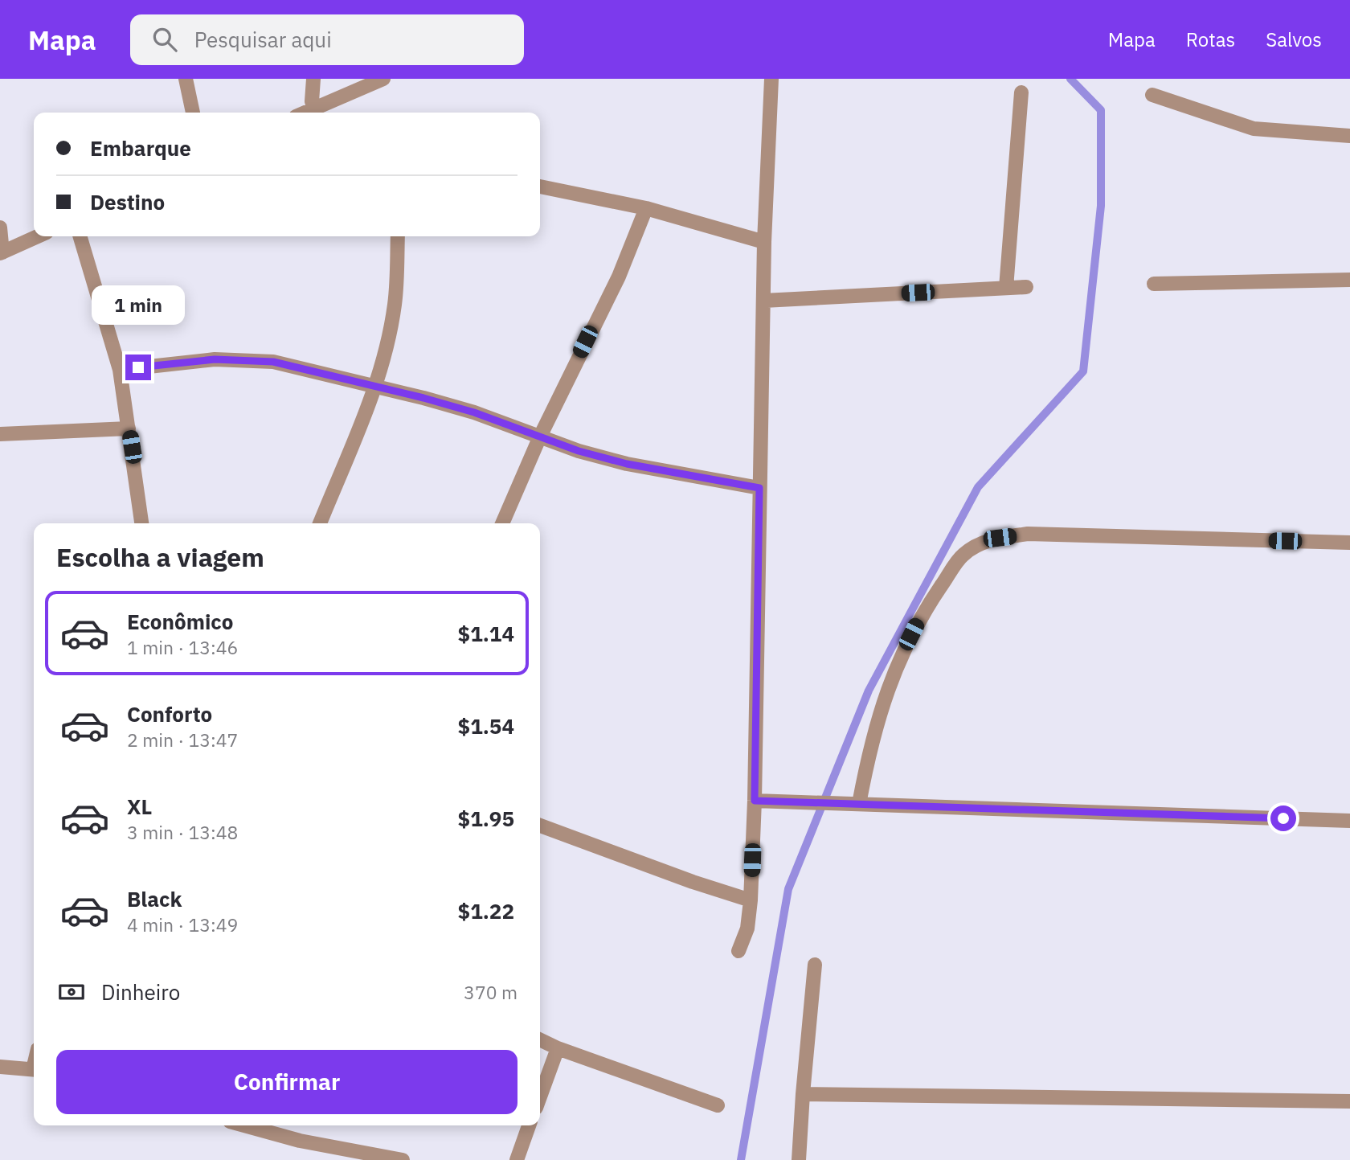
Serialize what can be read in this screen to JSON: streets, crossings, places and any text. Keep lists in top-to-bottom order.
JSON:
{
  "page": {
    "header": "Mapa",
    "search": "Pesquisar aqui",
    "nav": ["Mapa", "Rotas", "Salvos"],
    "banner": ["Embarque", "Destino"],
    "bubble": "1 min",
    "heading": "Escolha a viagem",
    "list": [
      {
        "name": "Econômico",
        "note": "1 min · 13:46",
        "value": "$1.14"
      },
      {
        "name": "Conforto",
        "note": "2 min · 13:47",
        "value": "$1.54"
      },
      {
        "name": "XL",
        "note": "3 min · 13:48",
        "value": "$1.95"
      },
      {
        "name": "Black",
        "note": "4 min · 13:49",
        "value": "$1.22"
      }
    ],
    "pay": ["Dinheiro", "370 m"],
    "buttons": "Confirmar"
  }
}
